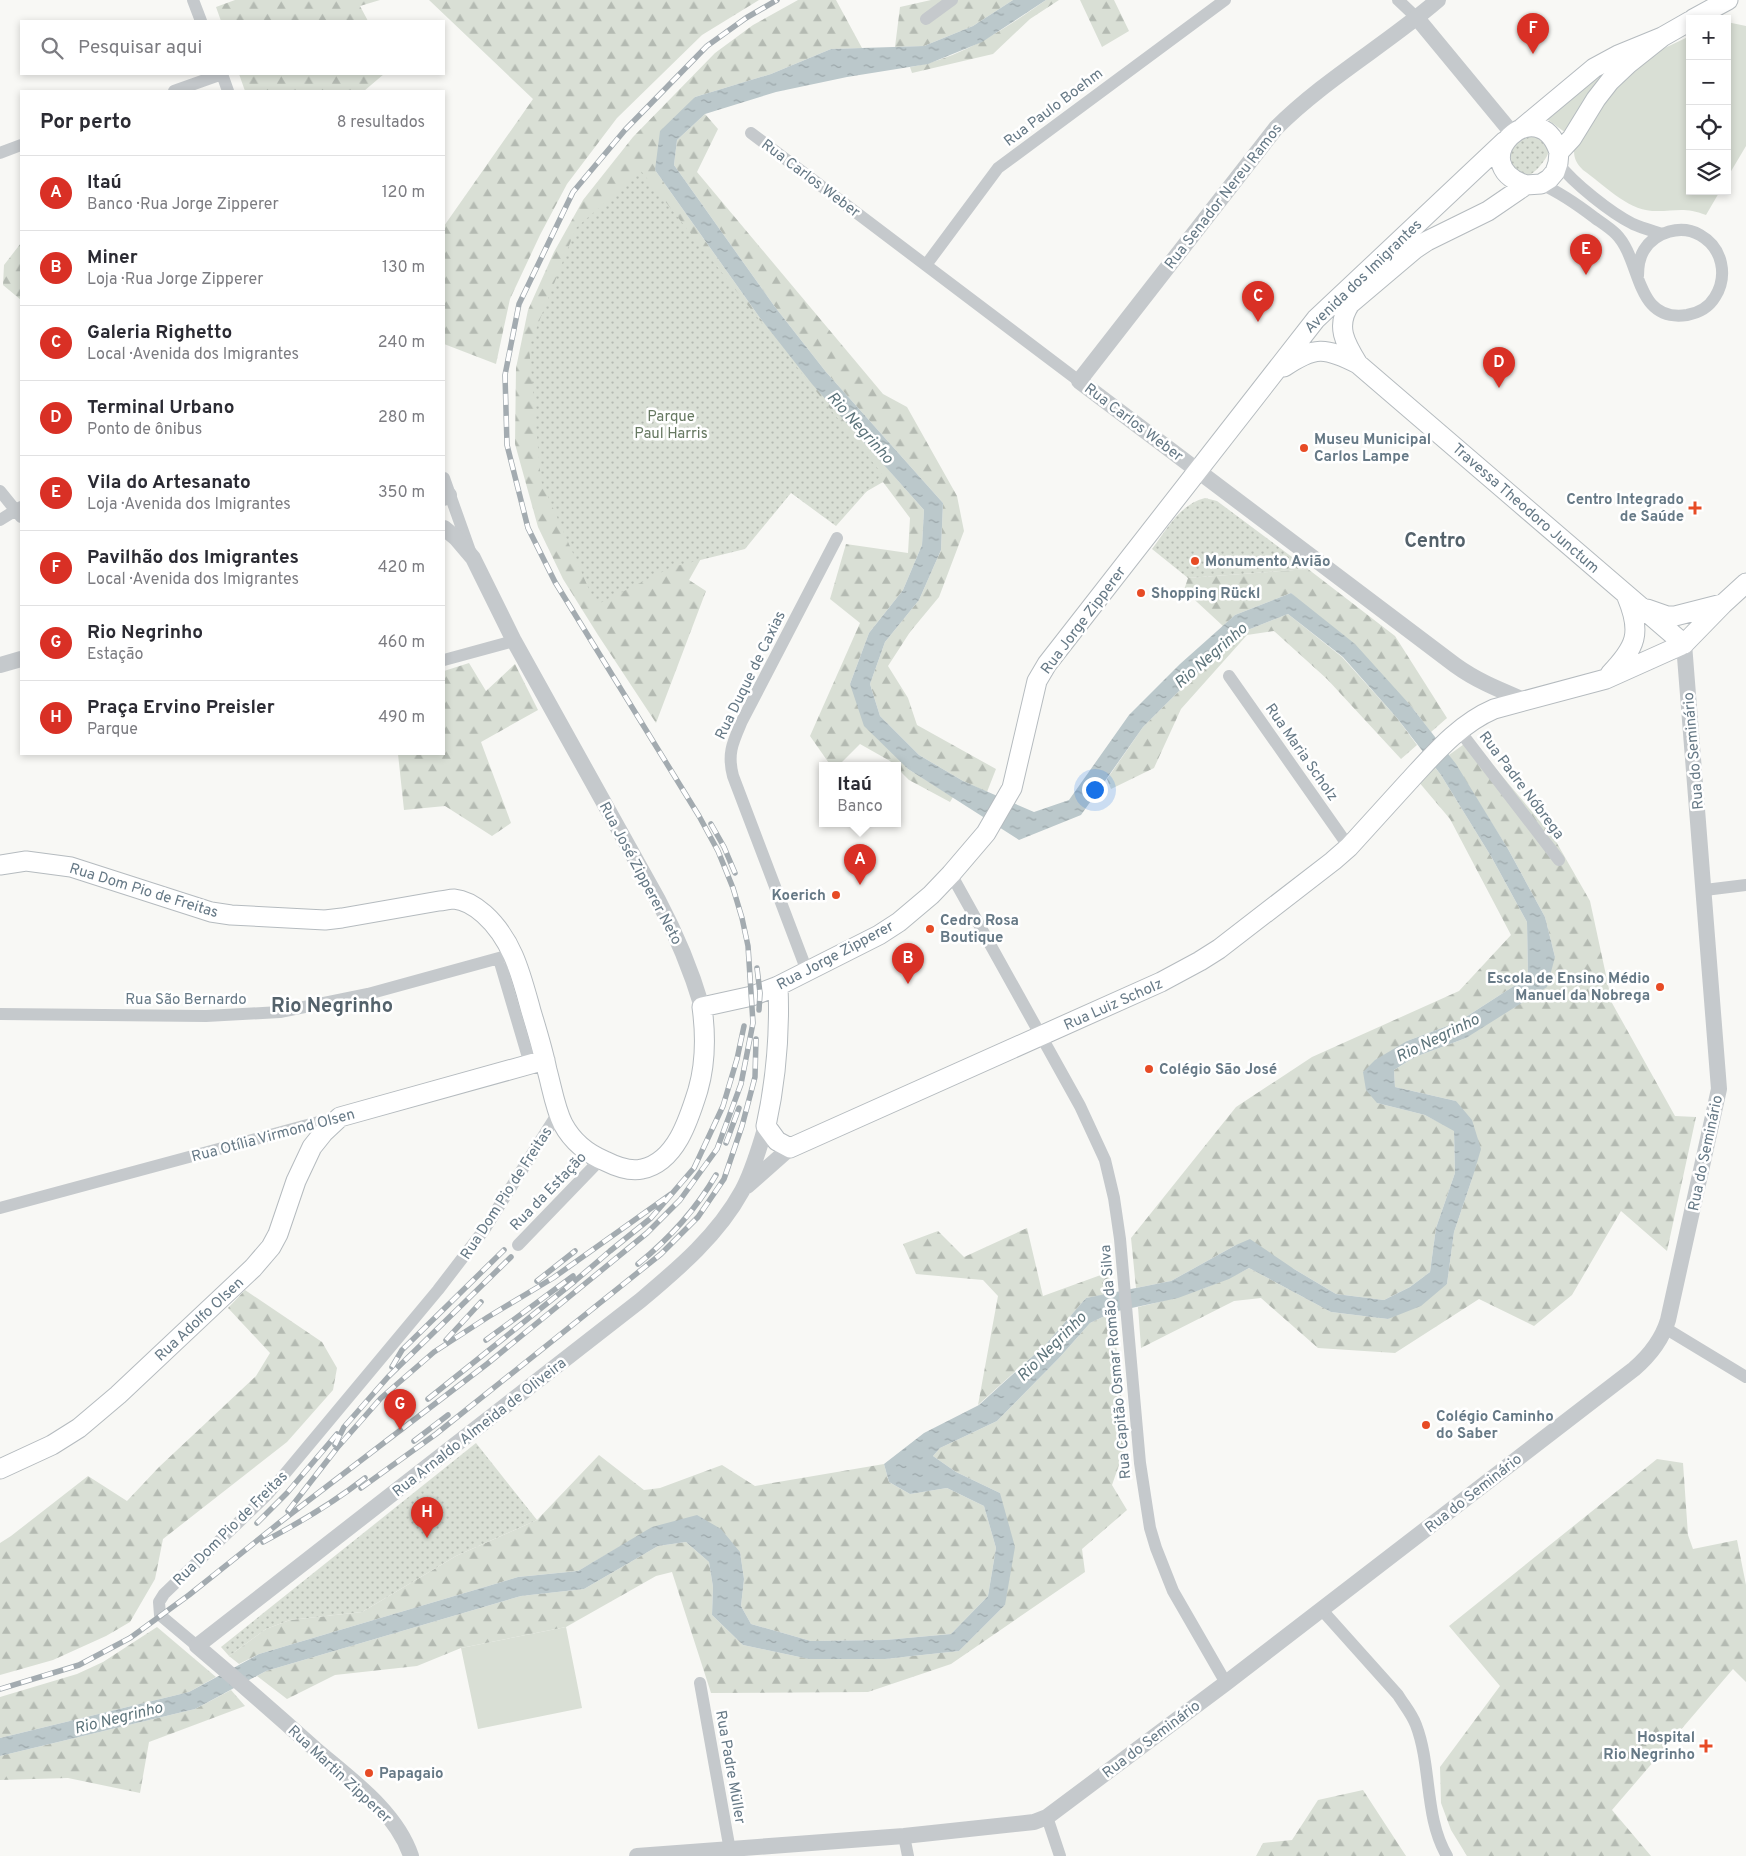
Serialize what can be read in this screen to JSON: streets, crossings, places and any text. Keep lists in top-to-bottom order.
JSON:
{
  "streets": {
    "main road": [
      "Avenida dos Imigrantes",
      "Travessa Theodoro Junctum",
      "Rua Jorge Zipperer",
      "Rua José Zipperer Neto",
      "Rua Dom Pio de Freitas",
      "Rua Luiz Scholz",
      "Rua Otília Virmond Olsen",
      "Rua Adolfo Olsen",
      "Rua Arnaldo Almeida de Oliveira"
    ],
    "street": [
      "Rua Paulo Boehm",
      "Rua Carlos Weber",
      "Rua Senador Nereu Ramos",
      "Rua Duque de Caxias",
      "Rua do Seminário",
      "Rua Maria Scholz",
      "Rua Padre Nóbrega",
      "Rua São Bernardo",
      "Rua da Estação",
      "Rua Capitão Osmar Romão da Silva",
      "Rua Padre Müller",
      "Rua Martin Zipperer"
    ]
  },
  "crossings": [
    ["Rua Paulo Boehm", "Rua Carlos Weber"],
    ["Rua Carlos Weber", "Rua Senador Nereu Ramos"],
    ["Rua Carlos Weber", "Avenida dos Imigrantes"],
    ["Rua Carlos Weber", "Rua Jorge Zipperer"],
    ["Rua Carlos Weber", "Rua Luiz Scholz"],
    ["Avenida dos Imigrantes", "Travessa Theodoro Junctum"],
    ["Avenida dos Imigrantes", "Rua Jorge Zipperer"],
    ["Travessa Theodoro Junctum", "Rua do Seminário"],
    ["Travessa Theodoro Junctum", "Rua Luiz Scholz"],
    ["Rua Jorge Zipperer", "Rua Duque de Caxias"],
    ["Rua Jorge Zipperer", "Rua José Zipperer Neto"],
    ["Rua Jorge Zipperer", "Rua Capitão Osmar Romão da Silva"],
    ["Rua Jorge Zipperer", "Rua Arnaldo Almeida de Oliveira"],
    ["Rua do Seminário", "Rua Luiz Scholz"],
    ["Rua do Seminário", "Rua Capitão Osmar Romão da Silva"],
    ["Rua do Seminário", "Rua Padre Müller"],
    ["Rua Maria Scholz", "Rua Luiz Scholz"],
    ["Rua Padre Nóbrega", "Rua Luiz Scholz"],
    ["Rua José Zipperer Neto", "Rua Dom Pio de Freitas"],
    ["Rua José Zipperer Neto", "Rua da Estação"],
    ["Rua Dom Pio de Freitas", "Rua São Bernardo"],
    ["Rua Dom Pio de Freitas", "Rua Otília Virmond Olsen"],
    ["Rua Dom Pio de Freitas", "Rua Arnaldo Almeida de Oliveira"],
    ["Rua Dom Pio de Freitas", "Rua Martin Zipperer"],
    ["Rua Luiz Scholz", "Rua Capitão Osmar Romão da Silva"],
    ["Rua Luiz Scholz", "Rua Arnaldo Almeida de Oliveira"],
    ["Rua Otília Virmond Olsen", "Rua Adolfo Olsen"]
  ],
  "districts": ["Centro", "Rio Negrinho"],
  "water": ["Rio Negrinho"],
  "parks": ["Parque Paul Harris"],
  "places": {
    "other": [
      "Museu Municipal Carlos Lampe",
      "Monumento Avião",
      "Shopping Rückl",
      "Koerich",
      "Cedro Rosa Boutique",
      "Escola de Ensino Médio Manuel da Nobrega",
      "Colégio São José",
      "Colégio Caminho do Saber",
      "Papagaio"
    ],
    "health": ["Centro Integrado de Saúde", "Hospital Rio Negrinho"]
  },
  "page": {
    "pins": [
      "F",
      "E",
      "C",
      "D",
      "A",
      "B",
      "G",
      "H"
    ],
    "map_buttons": ["+", "−"],
    "search": "Pesquisar aqui",
    "heading": ["Por perto", "8 resultados"],
    "list": [
      {
        "mark": "A",
        "name": "Itaú",
        "note": "Banco · Rua Jorge Zipperer",
        "value": "120 m"
      },
      {
        "mark": "B",
        "name": "Miner",
        "note": "Loja · Rua Jorge Zipperer",
        "value": "130 m"
      },
      {
        "mark": "C",
        "name": "Galeria Righetto",
        "note": "Local · Avenida dos Imigrantes",
        "value": "240 m"
      },
      {
        "mark": "D",
        "name": "Terminal Urbano",
        "note": "Ponto de ônibus",
        "value": "280 m"
      },
      {
        "mark": "E",
        "name": "Vila do Artesanato",
        "note": "Loja · Avenida dos Imigrantes",
        "value": "350 m"
      },
      {
        "mark": "F",
        "name": "Pavilhão dos Imigrantes",
        "note": "Local · Avenida dos Imigrantes",
        "value": "420 m"
      },
      {
        "mark": "G",
        "name": "Rio Negrinho",
        "note": "Estação",
        "value": "460 m"
      },
      {
        "mark": "H",
        "name": "Praça Ervino Preisler",
        "note": "Parque",
        "value": "490 m"
      }
    ],
    "popup": ["Itaú", "Banco"]
  }
}
